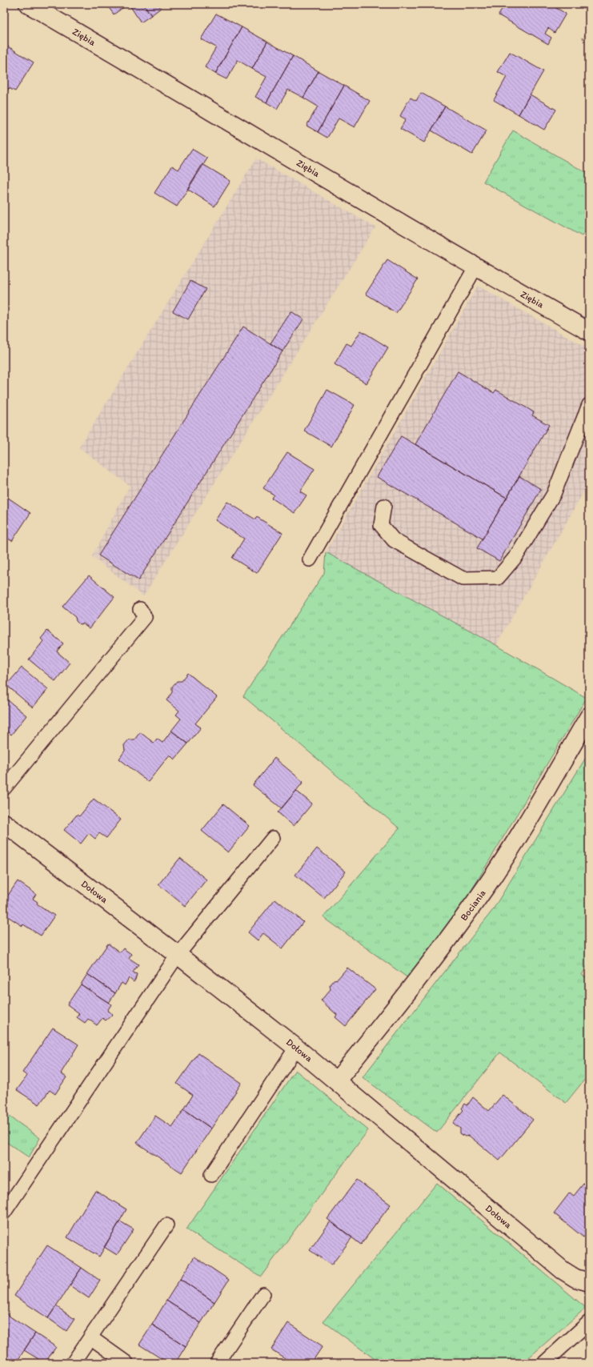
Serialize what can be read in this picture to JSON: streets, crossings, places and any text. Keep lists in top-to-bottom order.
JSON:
{
  "streets": {
    "street": ["Ziębia", "Dołowa", "Bociania"]
  },
  "crossings": [
    ["Dołowa", "Bociania"]
  ]
}
